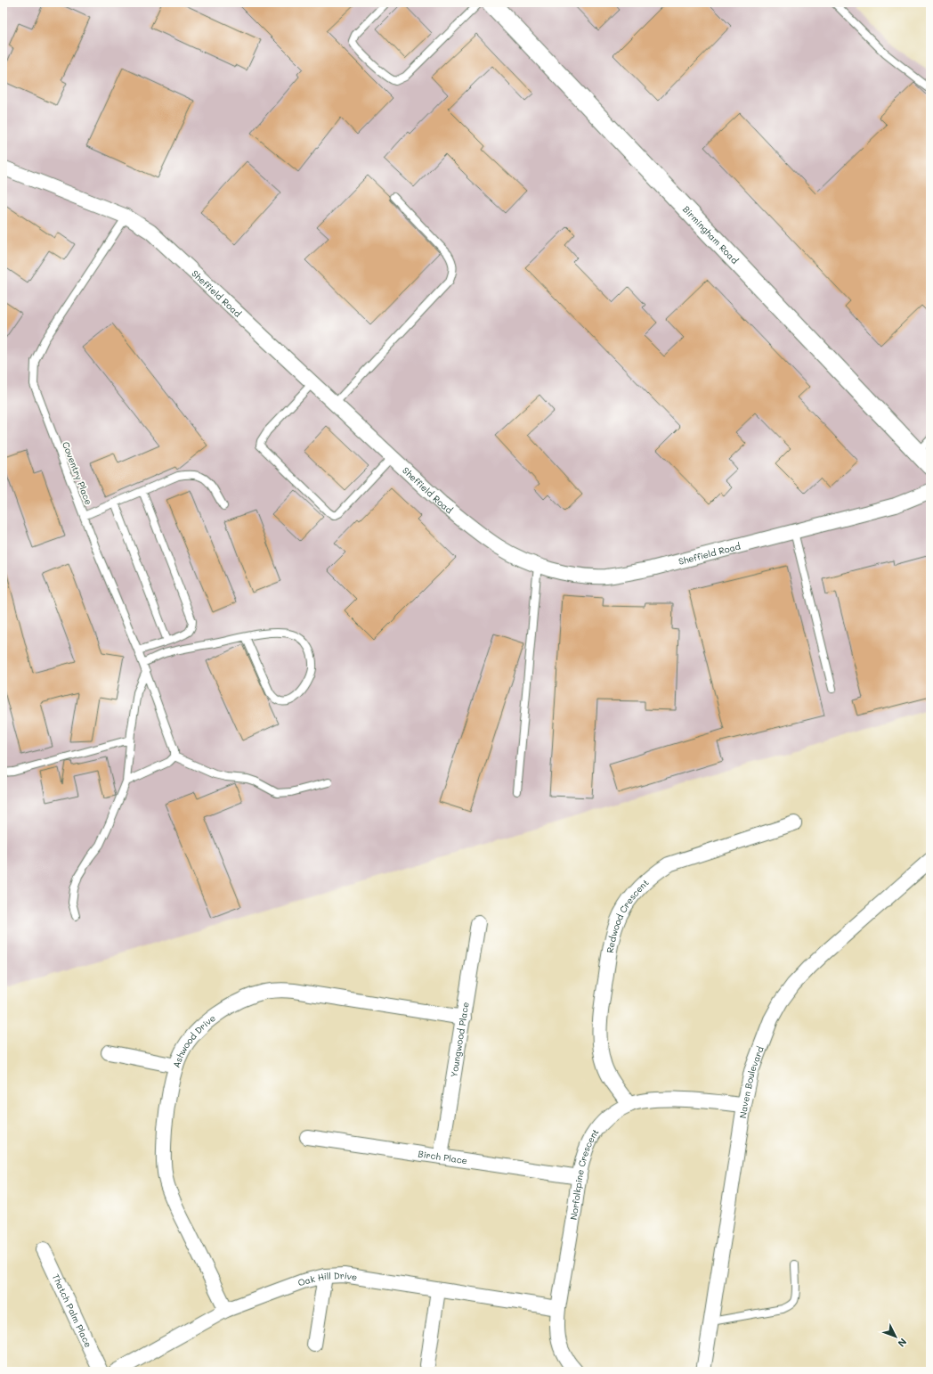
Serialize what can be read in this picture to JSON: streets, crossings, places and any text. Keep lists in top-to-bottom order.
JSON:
{
  "streets": {
    "street": [
      "Birmingham Road",
      "Sheffield Road",
      "Redwood Crescent",
      "Youngwood Place",
      "Ashwood Drive",
      "Naven Boulevard",
      "Birch Place",
      "Norfolkpine Crescent",
      "Oak Hill Drive",
      "Thatch Palm Place"
    ],
    "lane": ["Coventry Place"]
  },
  "crossings": [
    ["Sheffield Road", "Coventry Place"],
    ["Redwood Crescent", "Norfolkpine Crescent"],
    ["Youngwood Place", "Ashwood Drive"],
    ["Youngwood Place", "Birch Place"],
    ["Ashwood Drive", "Oak Hill Drive"],
    ["Naven Boulevard", "Norfolkpine Crescent"],
    ["Birch Place", "Norfolkpine Crescent"],
    ["Norfolkpine Crescent", "Oak Hill Drive"]
  ],
  "north": "bottom right"
}
